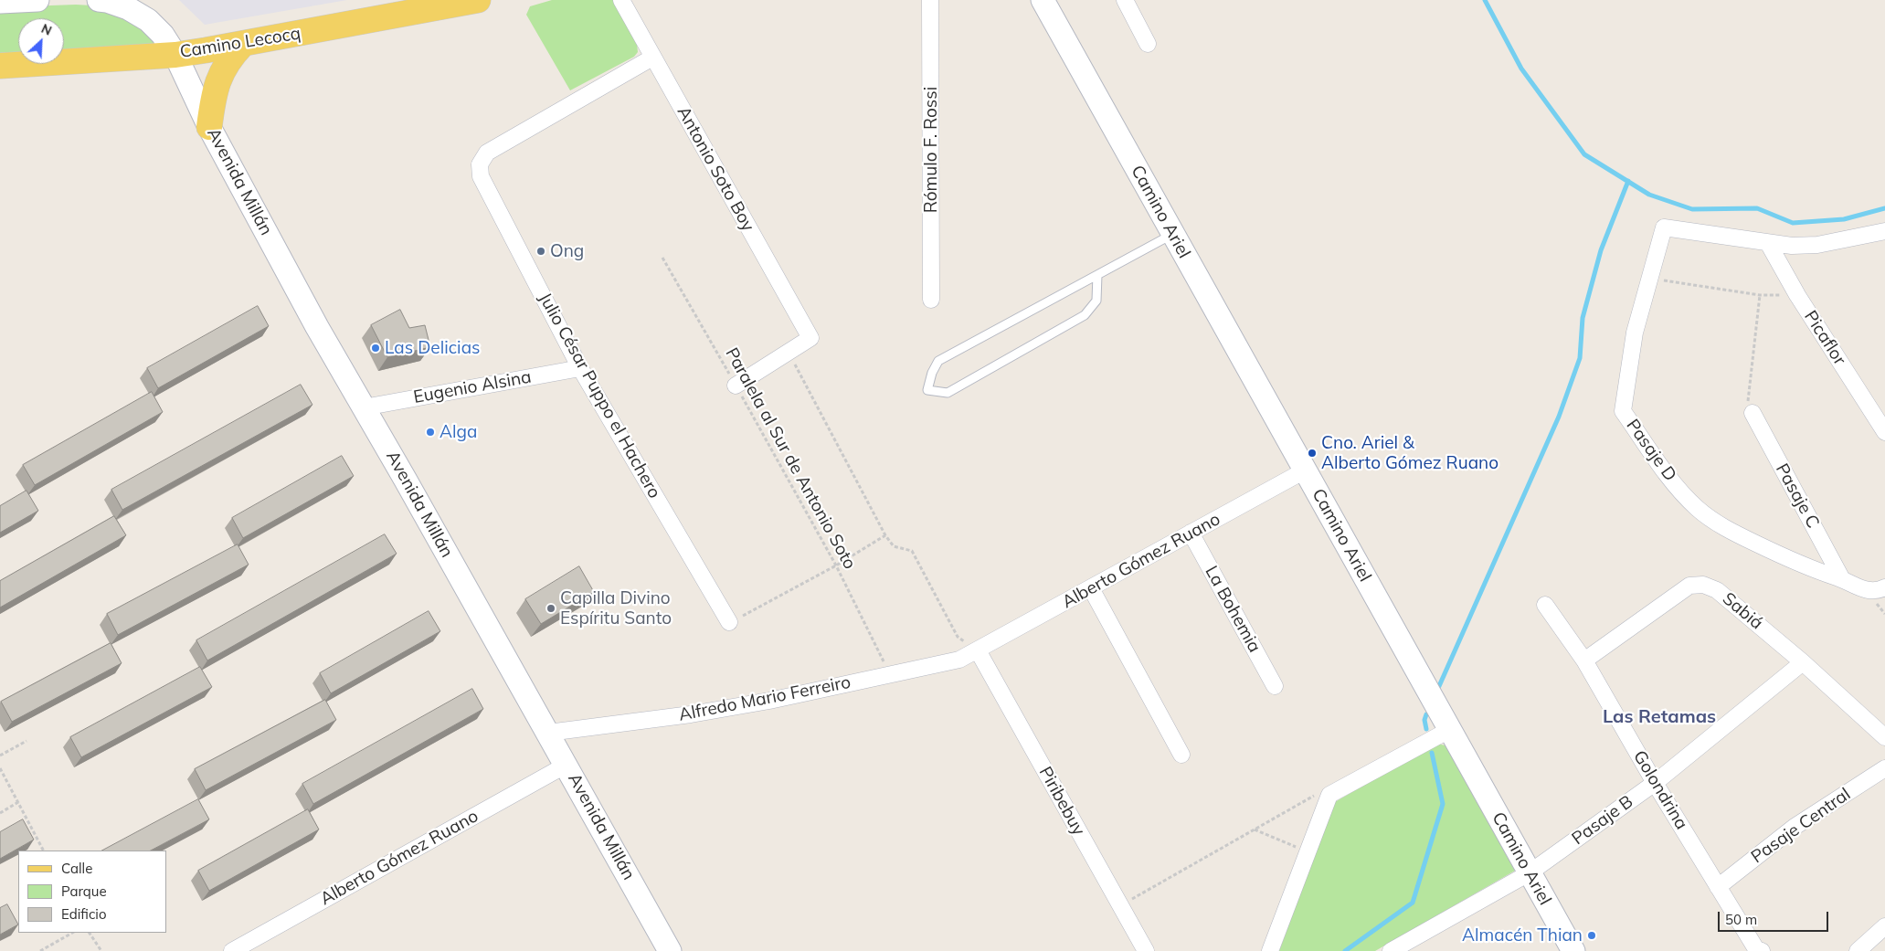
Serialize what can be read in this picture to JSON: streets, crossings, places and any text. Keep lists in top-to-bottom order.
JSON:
{
  "streets": {
    "main road": ["Camino Lecocq"],
    "street": [
      "Rómulo F. Rossi",
      "Antonio Soto Boy",
      "Avenida Millán",
      "Camino Ariel",
      "Picaflor",
      "Eugenio Alsina",
      "Julio César Puppo el Hachero",
      "Pasaje D",
      "Pasaje C",
      "Alberto Gómez Ruano",
      "La Bohemia",
      "Sabiá",
      "Alfredo Mario Ferreiro",
      "Golondrina",
      "Piribebuy",
      "Pasaje B",
      "Pasaje Central"
    ],
    "path": ["Paralela al Sur de Antonio Soto"]
  },
  "crossings": [
    ["Camino Lecocq", "Avenida Millán"],
    ["Antonio Soto Boy", "Julio César Puppo el Hachero"],
    ["Avenida Millán", "Eugenio Alsina"],
    ["Avenida Millán", "Alberto Gómez Ruano"],
    ["Avenida Millán", "Alfredo Mario Ferreiro"],
    ["Camino Ariel", "Alberto Gómez Ruano"],
    ["Camino Ariel", "Pasaje B"],
    ["Picaflor", "Pasaje D"],
    ["Eugenio Alsina", "Julio César Puppo el Hachero"],
    ["Pasaje D", "Pasaje C"],
    ["Paralela al Sur de Antonio Soto", "Alfredo Mario Ferreiro"],
    ["Alberto Gómez Ruano", "La Bohemia"],
    ["Alberto Gómez Ruano", "Alfredo Mario Ferreiro"],
    ["Alberto Gómez Ruano", "Piribebuy"],
    ["Sabiá", "Golondrina"],
    ["Sabiá", "Pasaje B"],
    ["Alfredo Mario Ferreiro", "Piribebuy"],
    ["Golondrina", "Pasaje B"],
    ["Golondrina", "Pasaje Central"]
  ],
  "districts": ["Las Retamas"],
  "places": [
    "Ong",
    "Las Delicias",
    "Alga",
    "Cno. Ariel & Alberto Gómez Ruano",
    "Capilla Divino Espíritu Santo",
    "Almacén Thian"
  ],
  "legend": ["Calle", "Parque", "Edificio"],
  "scale_bar": "50 m",
  "north": "top right"
}
